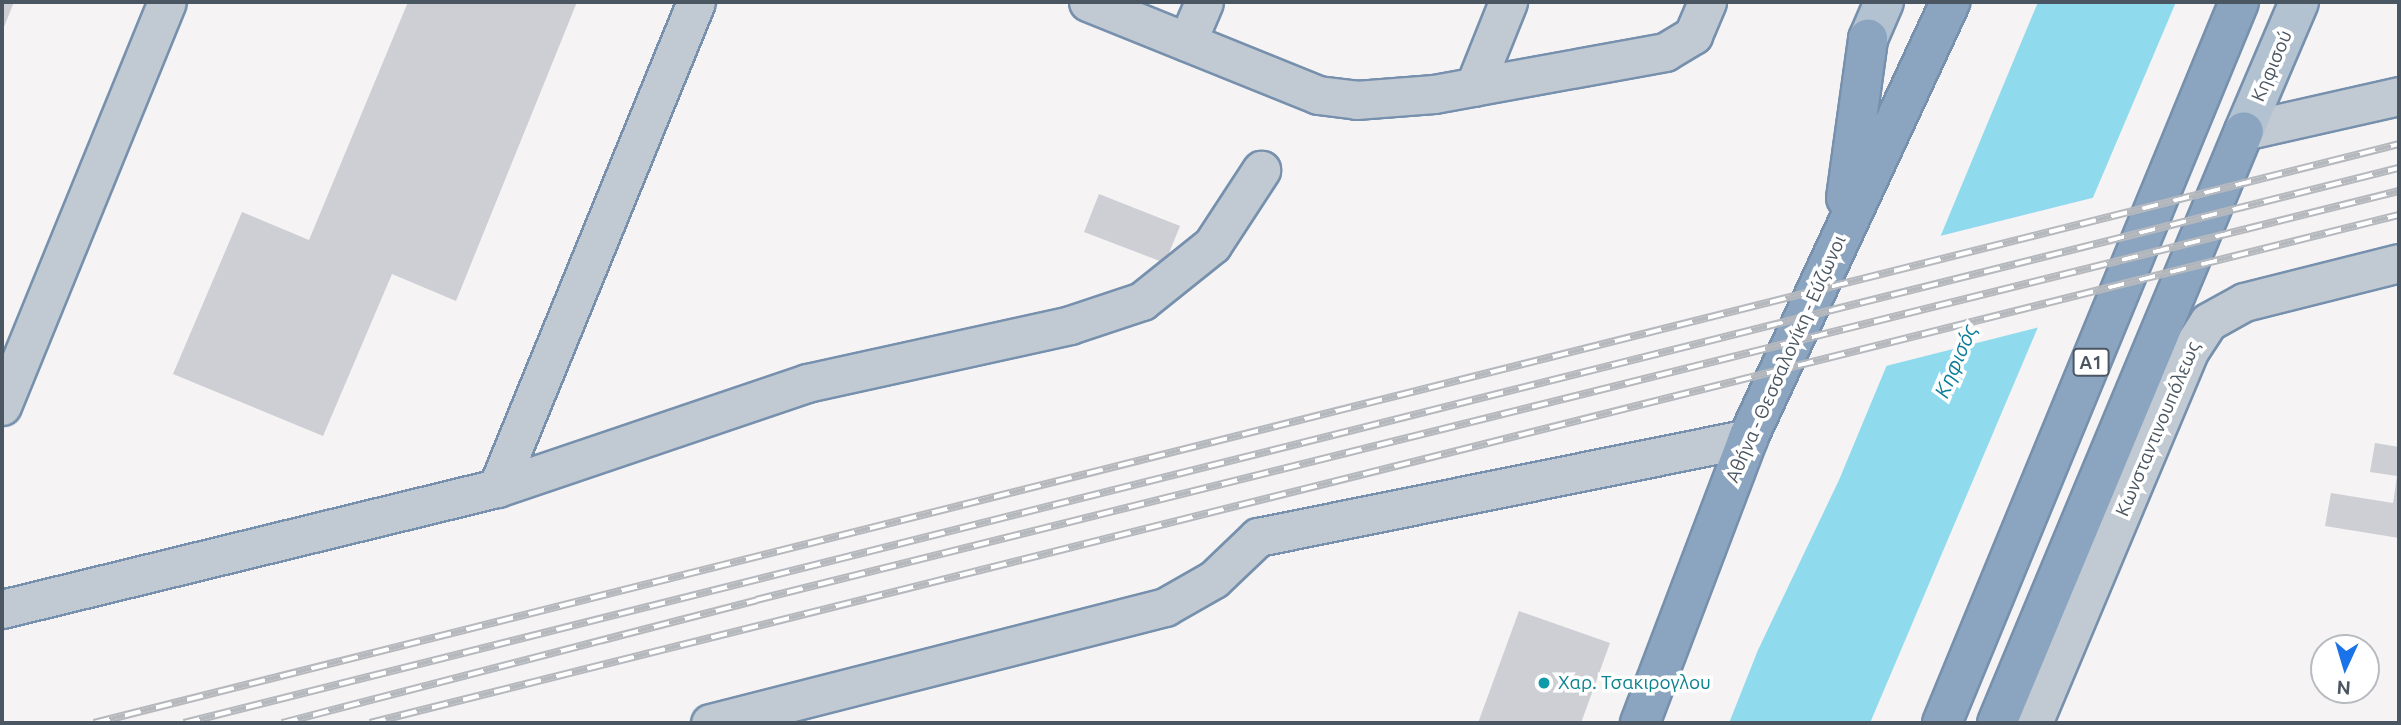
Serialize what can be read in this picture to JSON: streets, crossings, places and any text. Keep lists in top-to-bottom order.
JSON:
{
  "streets": {
    "highway": ["Αθήνα - Θεσσαλονίκη - Εύζωνοι", "Α1"],
    "main road": ["Κηφισού"],
    "street": ["Κωνσταντινουπόλεως"]
  },
  "water": ["Κηφισός"],
  "places": ["Χαρ. Τσακιρογλου"],
  "north": "bottom"
}
